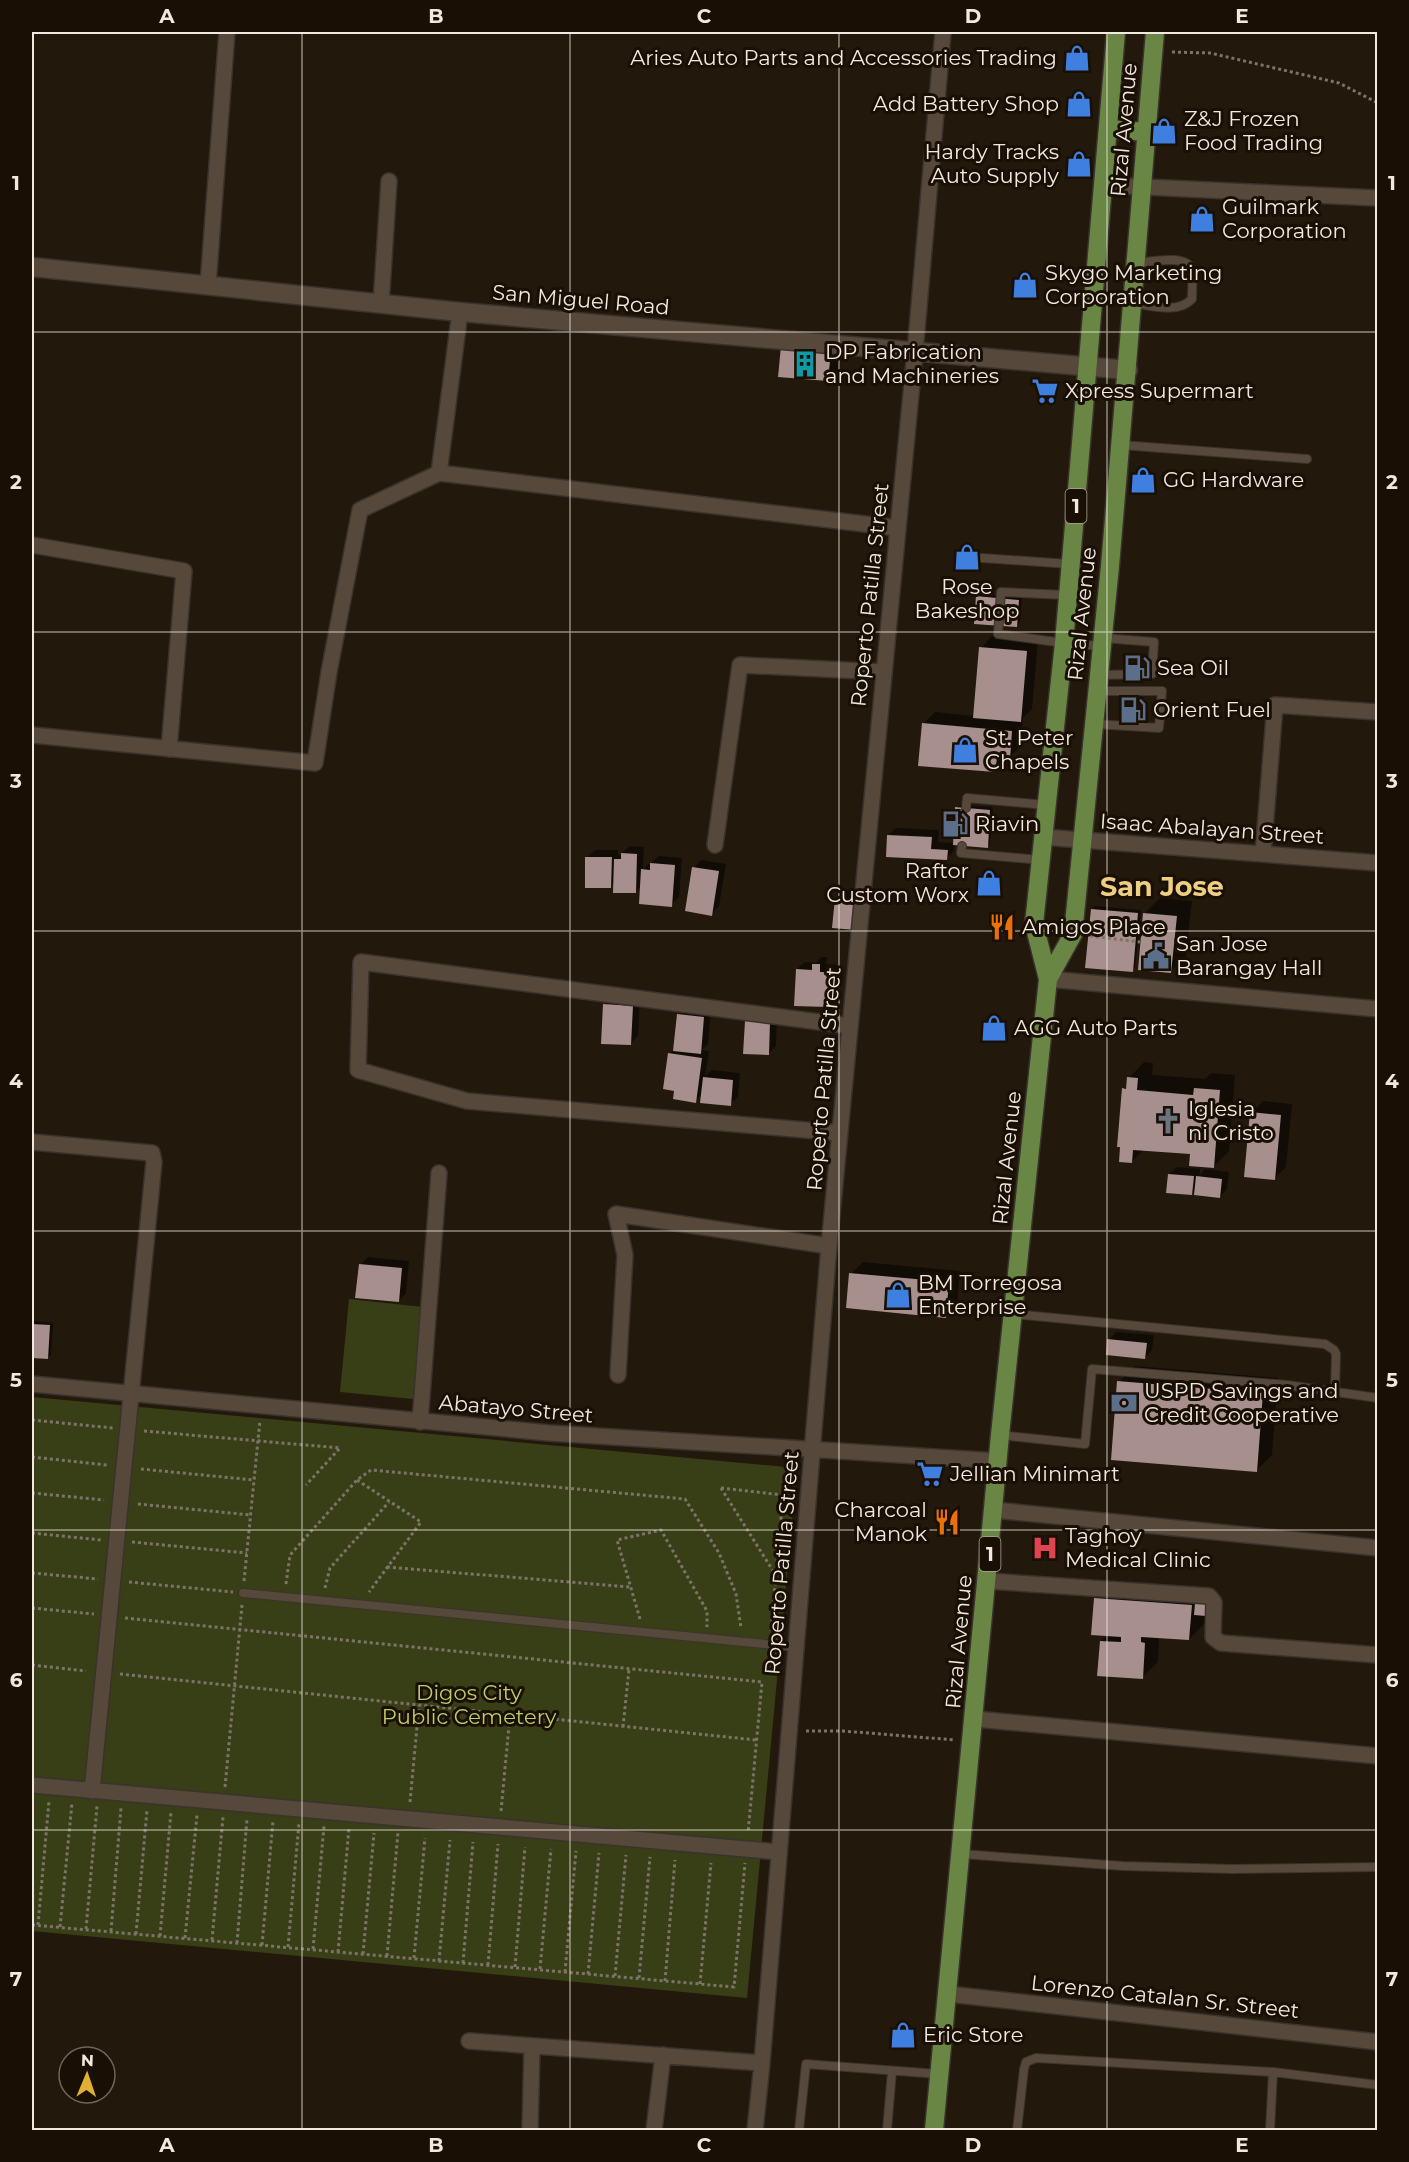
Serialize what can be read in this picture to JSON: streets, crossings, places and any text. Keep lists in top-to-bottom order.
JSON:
{
  "streets": {
    "main road": ["Rizal Avenue", "1"],
    "street": [
      "San Miguel Road",
      "Roperto Patilla Street",
      "Isaac Abalayan Street",
      "Abatayo Street",
      "Lorenzo Catalan Sr. Street"
    ]
  },
  "crossings": [
    ["Rizal Avenue", "San Miguel Road"],
    ["Rizal Avenue", "Isaac Abalayan Street"],
    ["Rizal Avenue", "Abatayo Street"],
    ["Rizal Avenue", "Lorenzo Catalan Sr. Street"],
    ["San Miguel Road", "Roperto Patilla Street"],
    ["Roperto Patilla Street", "Abatayo Street"]
  ],
  "districts": ["San Jose"],
  "parks": ["Digos City Public Cemetery"],
  "places": {
    "shop": [
      "Aries Auto Parts and Accessories Trading",
      "Add Battery Shop",
      "Z&J Frozen Food Trading",
      "Hardy Tracks Auto Supply",
      "Guilmark Corporation",
      "Skygo Marketing Corporation",
      "GG Hardware",
      "Rose Bakeshop",
      "St. Peter Chapels",
      "Raftor Custom Worx",
      "AGG Auto Parts",
      "BM Torregosa Enterprise",
      "Eric Store"
    ],
    "building": ["DP Fabrication and Machineries"],
    "supermarket": ["Xpress Supermart", "Jellian Minimart"],
    "fuel station": ["Sea Oil", "Orient Fuel", "Riavin"],
    "restaurant": ["Amigos Place", "Charcoal Manok"],
    "public building": ["San Jose Barangay Hall"],
    "church": ["Iglesia ni Cristo"],
    "bank": ["USPD Savings and Credit Cooperative"],
    "hospital": ["Taghoy Medical Clinic"]
  },
  "north": "top",
  "grid": {
    "columns": [
      "A",
      "B",
      "C",
      "D",
      "E"
    ],
    "rows": [
      "1",
      "2",
      "3",
      "4",
      "5",
      "6",
      "7"
    ]
  }
}
